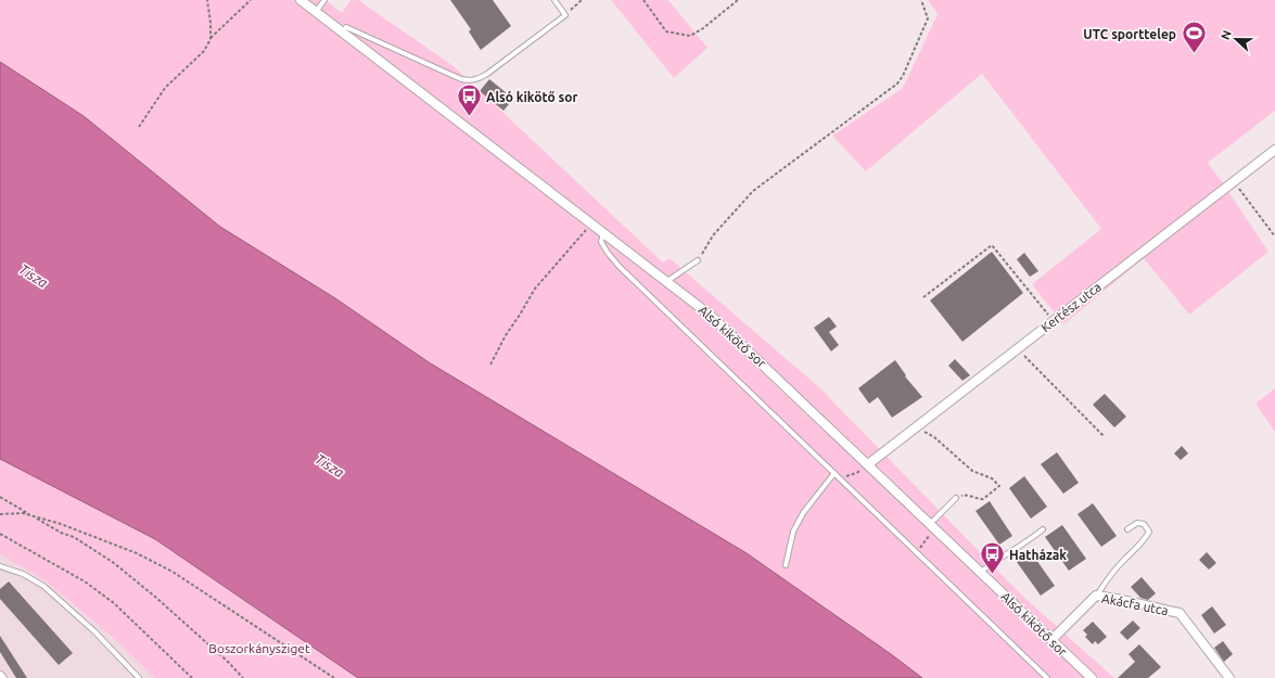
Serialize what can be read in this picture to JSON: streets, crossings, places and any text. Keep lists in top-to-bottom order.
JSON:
{
  "streets": {
    "street": ["Kertész utca", "Alsó kikötő sor", "Akácfa utca"]
  },
  "crossings": [
    ["Kertész utca", "Alsó kikötő sor"],
    ["Alsó kikötő sor", "Akácfa utca"]
  ],
  "water": ["Tisza"],
  "parks": ["Boszorkánysziget"],
  "places": {
    "sports": ["UTC sporttelep"],
    "bus stop": ["Alsó kikötő sor", "Hatházak"]
  },
  "north": "left"
}
